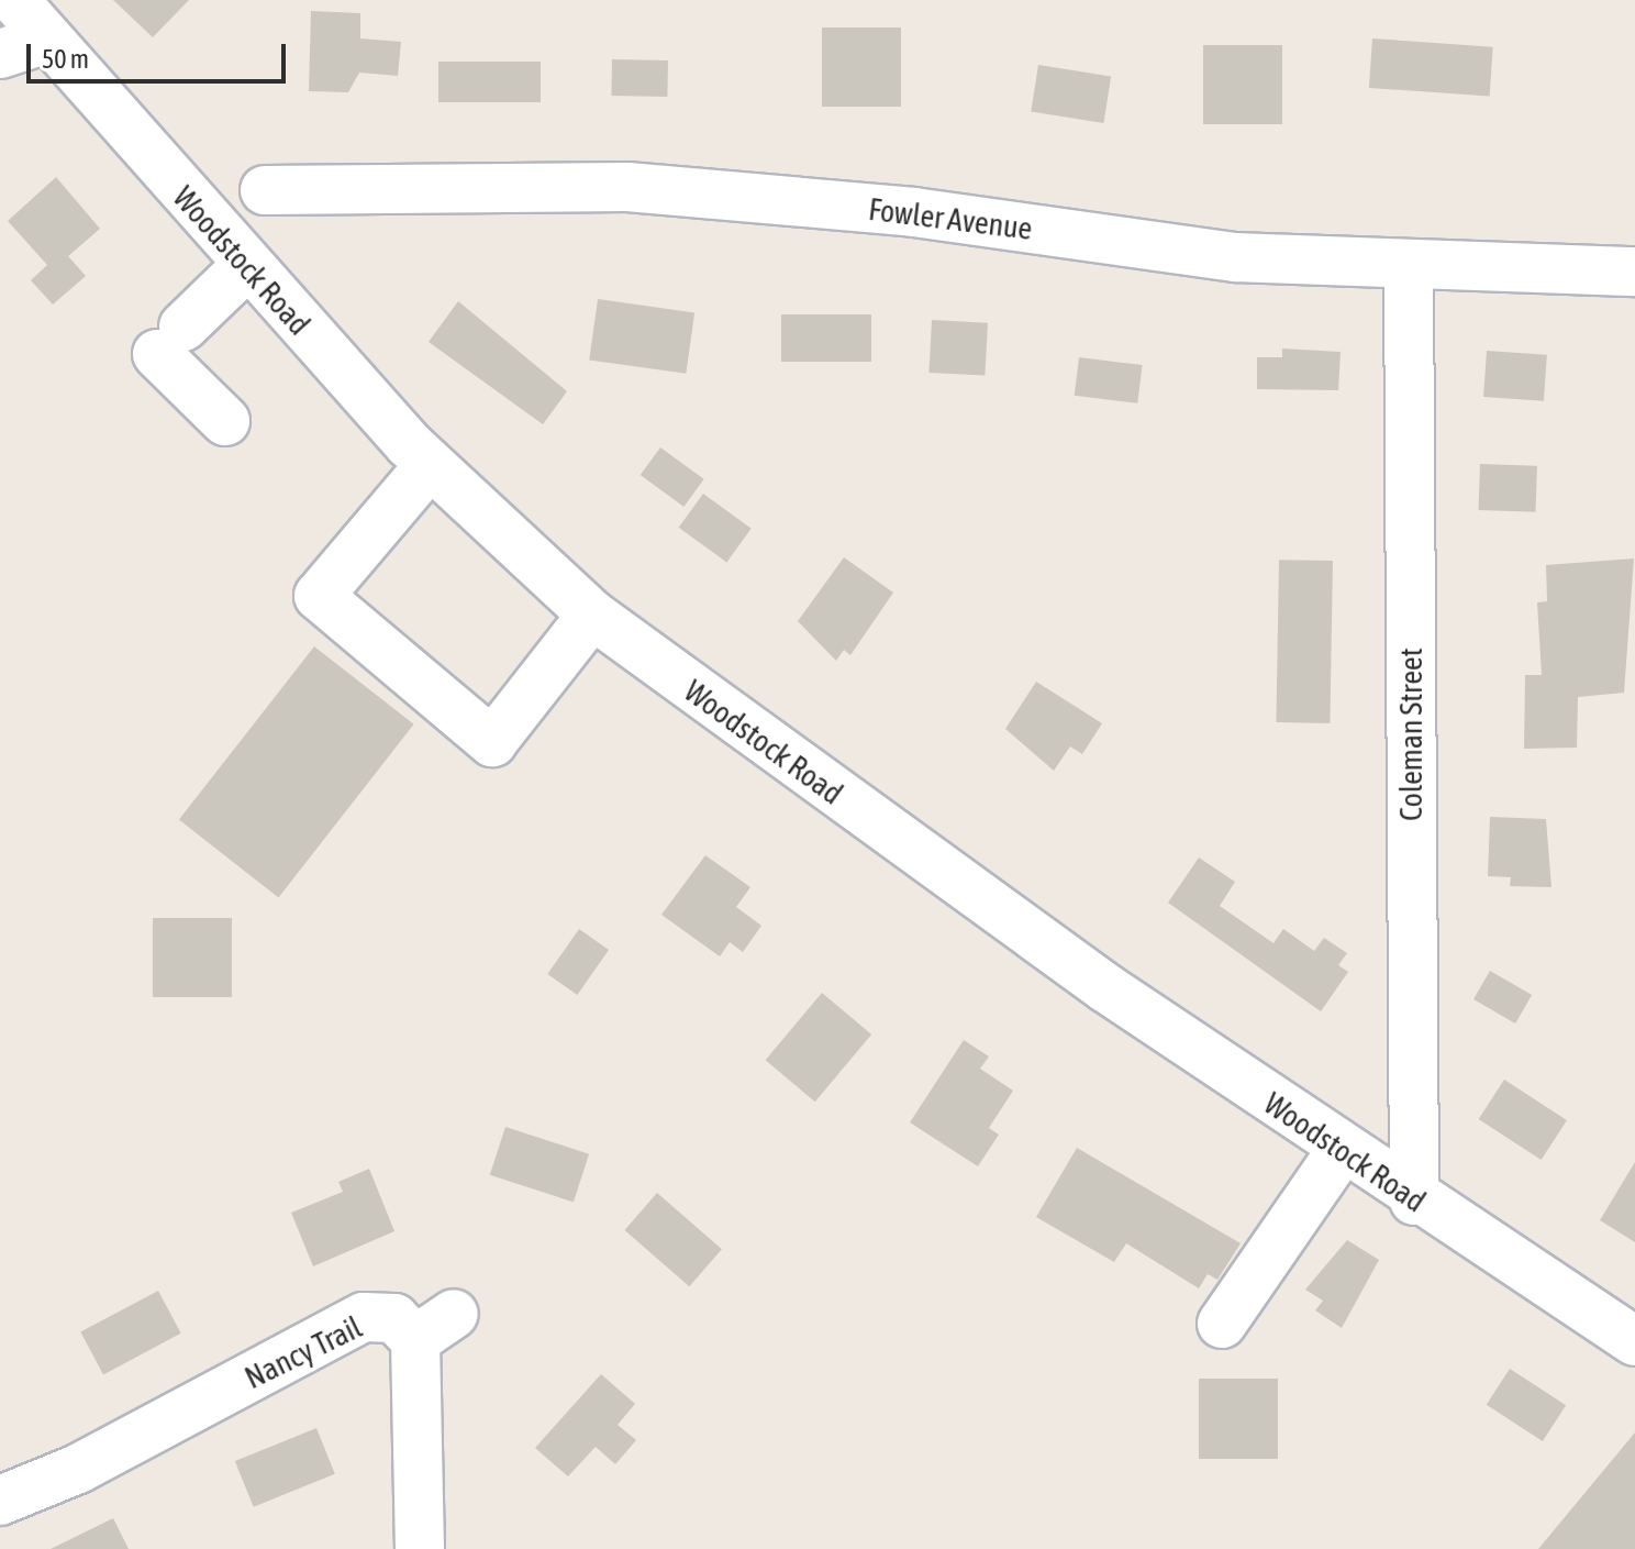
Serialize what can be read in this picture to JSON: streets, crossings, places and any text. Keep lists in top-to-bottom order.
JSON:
{
  "streets": {
    "street": [
      "Fowler Avenue",
      "Woodstock Road",
      "Coleman Street",
      "Nancy Trail"
    ]
  },
  "crossings": [
    ["Fowler Avenue", "Coleman Street"],
    ["Woodstock Road", "Coleman Street"]
  ],
  "scale_bar": "50 m"
}
